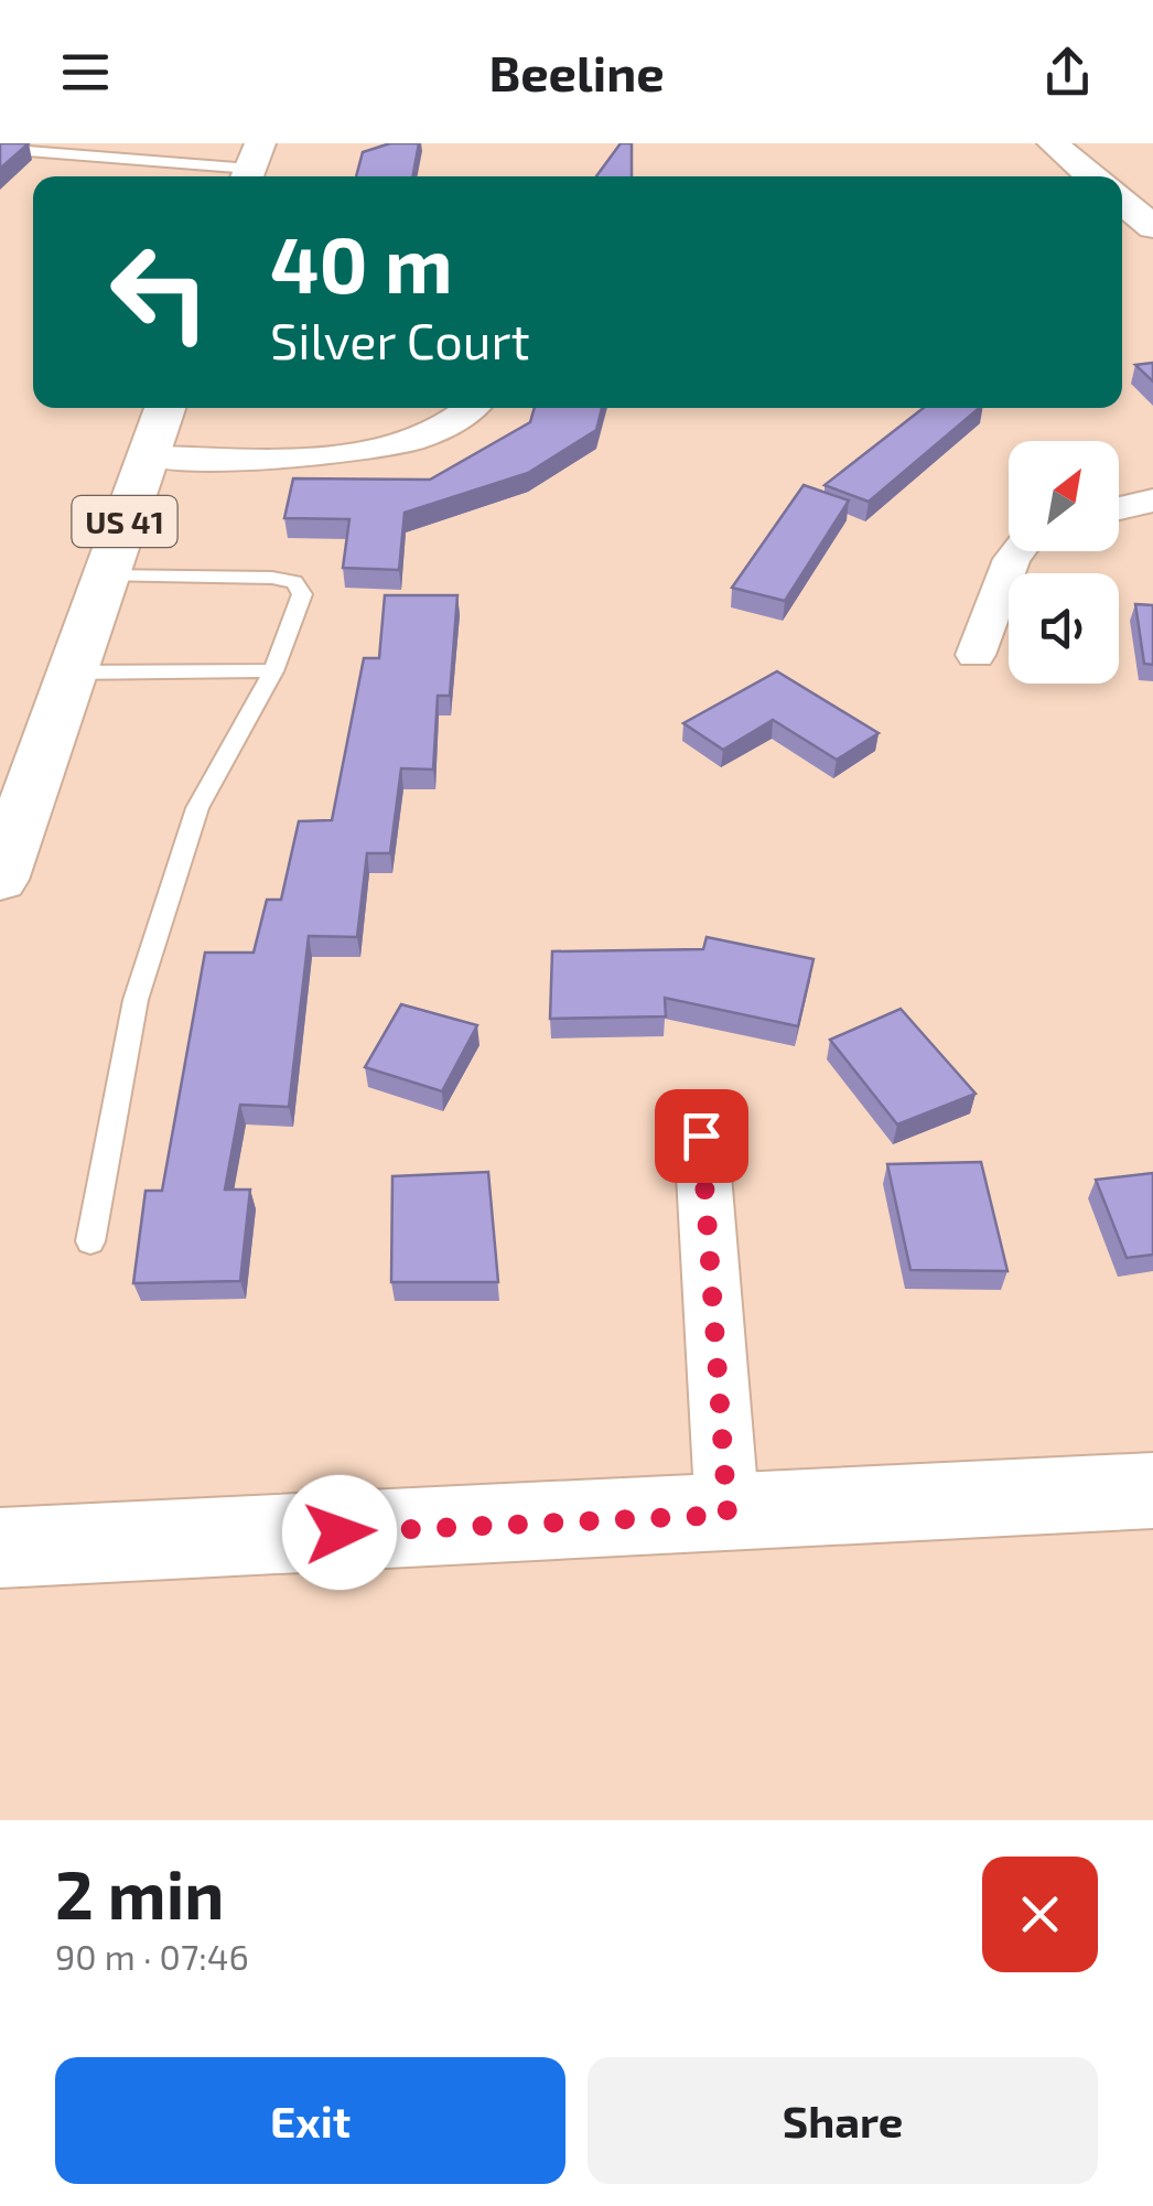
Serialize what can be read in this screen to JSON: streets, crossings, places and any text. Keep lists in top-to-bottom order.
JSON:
{
  "streets": {
    "main road": ["US 41"]
  },
  "north": "top right",
  "page": {
    "header": "Beeline",
    "turn": ["40 m", "Silver Court"],
    "heading": ["2 min", "90 m · 07:46"],
    "buttons": ["Exit", "Share"]
  }
}
